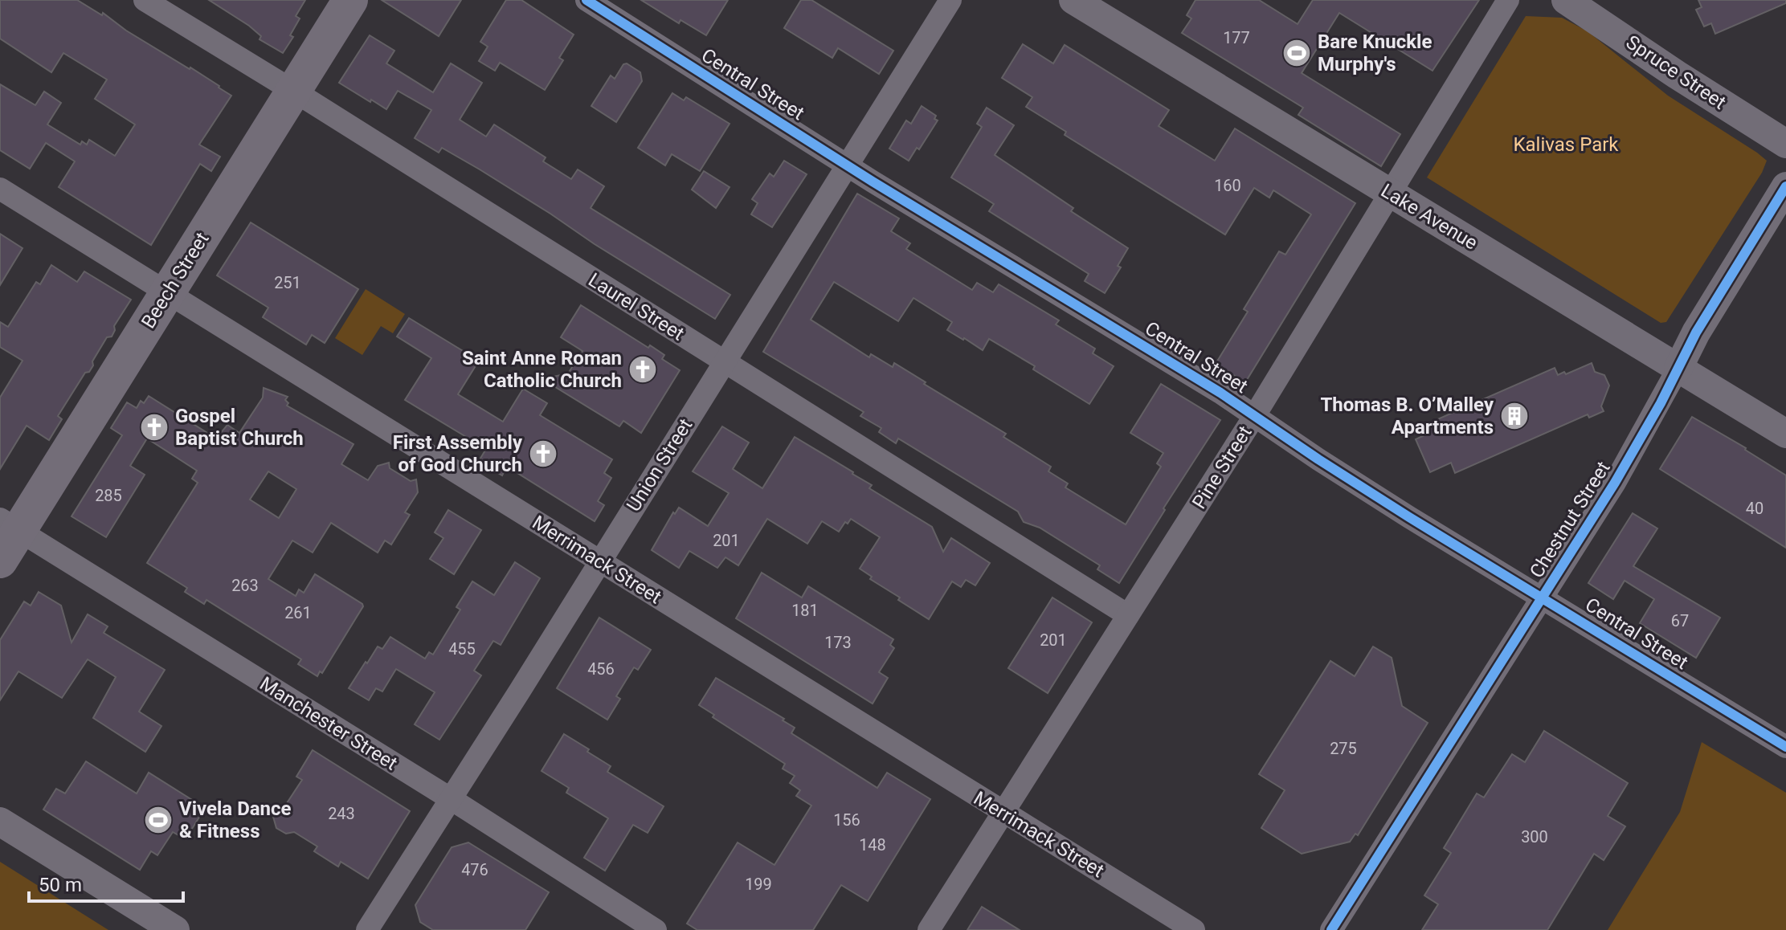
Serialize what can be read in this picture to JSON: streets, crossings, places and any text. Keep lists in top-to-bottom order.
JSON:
{
  "streets": {
    "main road": ["Beech Street"],
    "street": [
      "Spruce Street",
      "Central Street",
      "Lake Avenue",
      "Laurel Street",
      "Union Street",
      "Pine Street",
      "Chestnut Street",
      "Merrimack Street",
      "Manchester Street"
    ]
  },
  "crossings": [
    ["Central Street", "Union Street"],
    ["Central Street", "Pine Street"],
    ["Central Street", "Chestnut Street"],
    ["Lake Avenue", "Pine Street"],
    ["Lake Avenue", "Chestnut Street"],
    ["Beech Street", "Laurel Street"],
    ["Beech Street", "Merrimack Street"],
    ["Beech Street", "Manchester Street"],
    ["Laurel Street", "Union Street"],
    ["Laurel Street", "Pine Street"],
    ["Union Street", "Merrimack Street"],
    ["Union Street", "Manchester Street"],
    ["Pine Street", "Merrimack Street"]
  ],
  "parks": ["Kalivas Park"],
  "places": {
    "sports": ["Bare Knuckle Murphy's", "Vivela Dance & Fitness"],
    "church": ["Saint Anne Roman Catholic Church", "Gospel Baptist Church", "First Assembly of God Church"],
    "building": ["Thomas B. O’Malley Apartments"]
  },
  "house_numbers": [
    "177",
    "160",
    "251",
    "285",
    "40",
    "201",
    "263",
    "181",
    "261",
    "67",
    "201",
    "173",
    "455",
    "456",
    "275",
    "243",
    "156",
    "300",
    "148",
    "476",
    "199"
  ],
  "scale_bar": "50 m"
}
